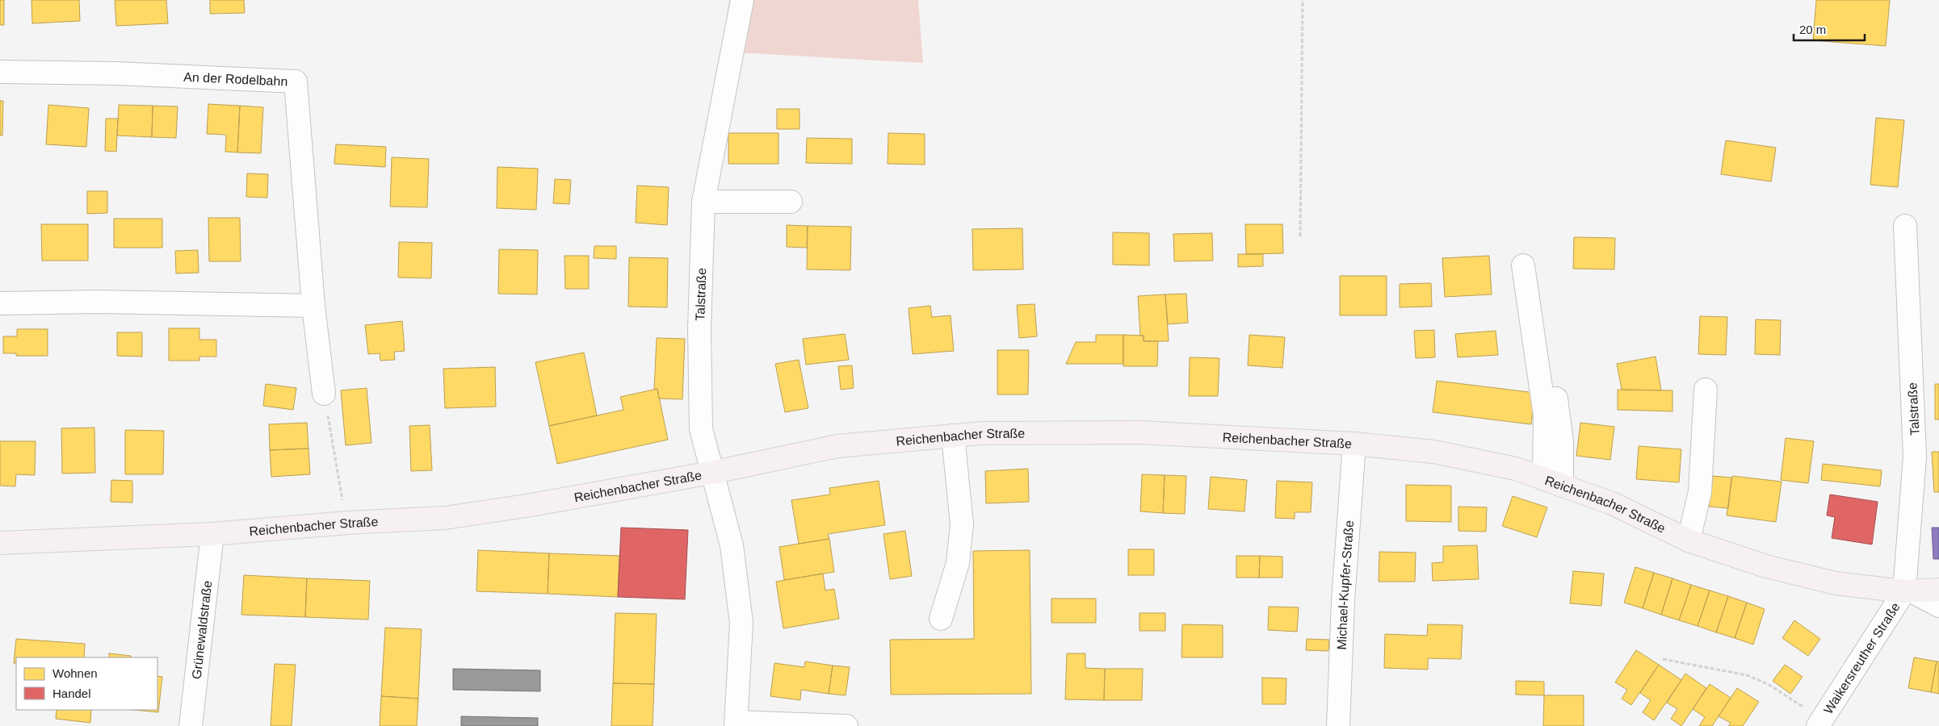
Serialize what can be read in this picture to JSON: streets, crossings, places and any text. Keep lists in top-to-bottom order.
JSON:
{
  "streets": {
    "main road": ["Reichenbacher Straße"],
    "street": [
      "An der Rodelbahn",
      "Talstraße",
      "Michael-Kupfer-Straße",
      "Grünewaldstraße",
      "Waikersreuther Straße"
    ]
  },
  "crossings": [
    ["Talstraße", "Reichenbacher Straße"],
    ["Talstraße", "Waikersreuther Straße"],
    ["Reichenbacher Straße", "Michael-Kupfer-Straße"],
    ["Reichenbacher Straße", "Grünewaldstraße"],
    ["Reichenbacher Straße", "Waikersreuther Straße"]
  ],
  "legend": ["Wohnen", "Handel"],
  "scale_bar": "20 m"
}
